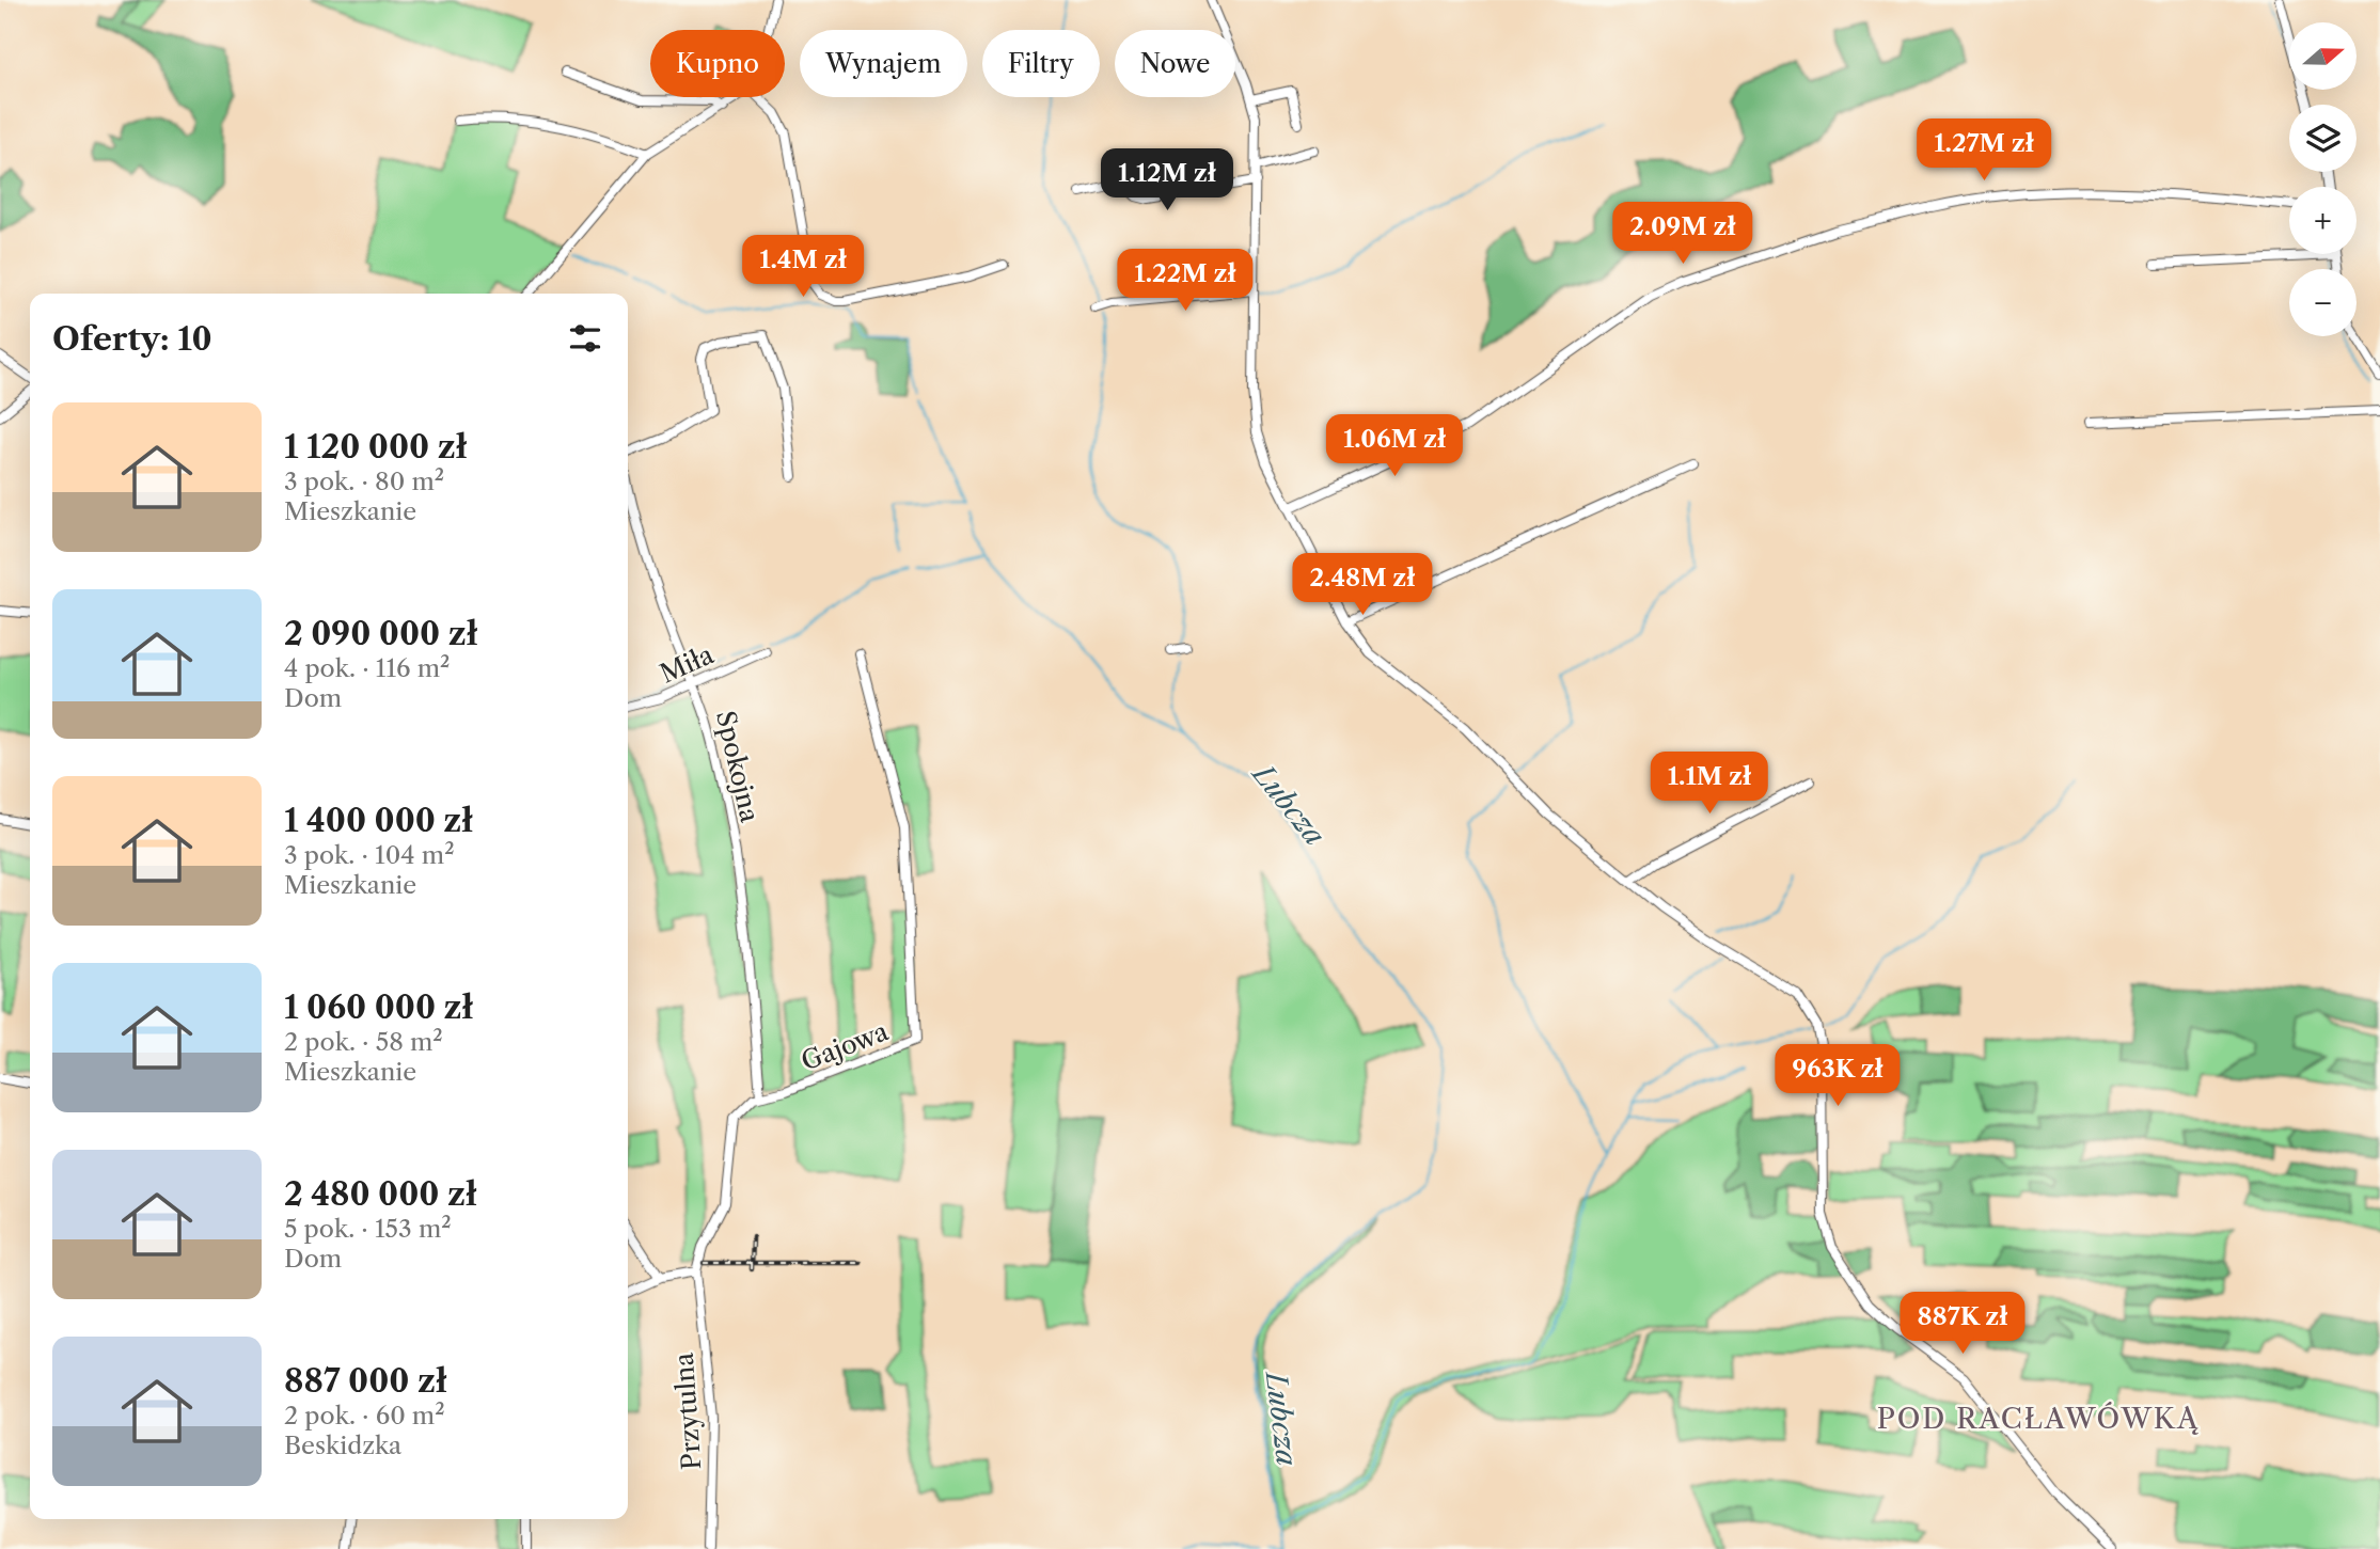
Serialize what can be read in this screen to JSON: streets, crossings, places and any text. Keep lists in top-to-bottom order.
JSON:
{
  "streets": {
    "street": [
      "Miła",
      "Spokojna",
      "Gajowa",
      "Przytulna"
    ]
  },
  "crossings": [
    ["Miła", "Spokojna"],
    ["Spokojna", "Gajowa"],
    ["Gajowa", "Przytulna"]
  ],
  "districts": ["POD RACŁAWÓWKĄ"],
  "water": ["Lubcza"],
  "north": "right",
  "page": {
    "map_buttons": ["+", "−"],
    "chip": [
      "Kupno",
      "Wynajem",
      "Filtry",
      "Nowe"
    ],
    "price": [
      "1.27M zł",
      "1.12M zł",
      "2.09M zł",
      "1.4M zł",
      "1.22M zł",
      "1.06M zł",
      "2.48M zł",
      "1.1M zł",
      "963K zł",
      "887K zł"
    ],
    "heading": "Oferty: 10",
    "list": [
      {
        "name": "1 120 000 zł",
        "note": "3 pok. · 80 m² · Mieszkanie"
      },
      {
        "name": "2 090 000 zł",
        "note": "4 pok. · 116 m² · Dom"
      },
      {
        "name": "1 400 000 zł",
        "note": "3 pok. · 104 m² · Mieszkanie"
      },
      {
        "name": "1 060 000 zł",
        "note": "2 pok. · 58 m² · Mieszkanie"
      },
      {
        "name": "2 480 000 zł",
        "note": "5 pok. · 153 m² · Dom"
      },
      {
        "name": "887 000 zł",
        "note": "2 pok. · 60 m² · Beskidzka"
      }
    ]
  }
}
